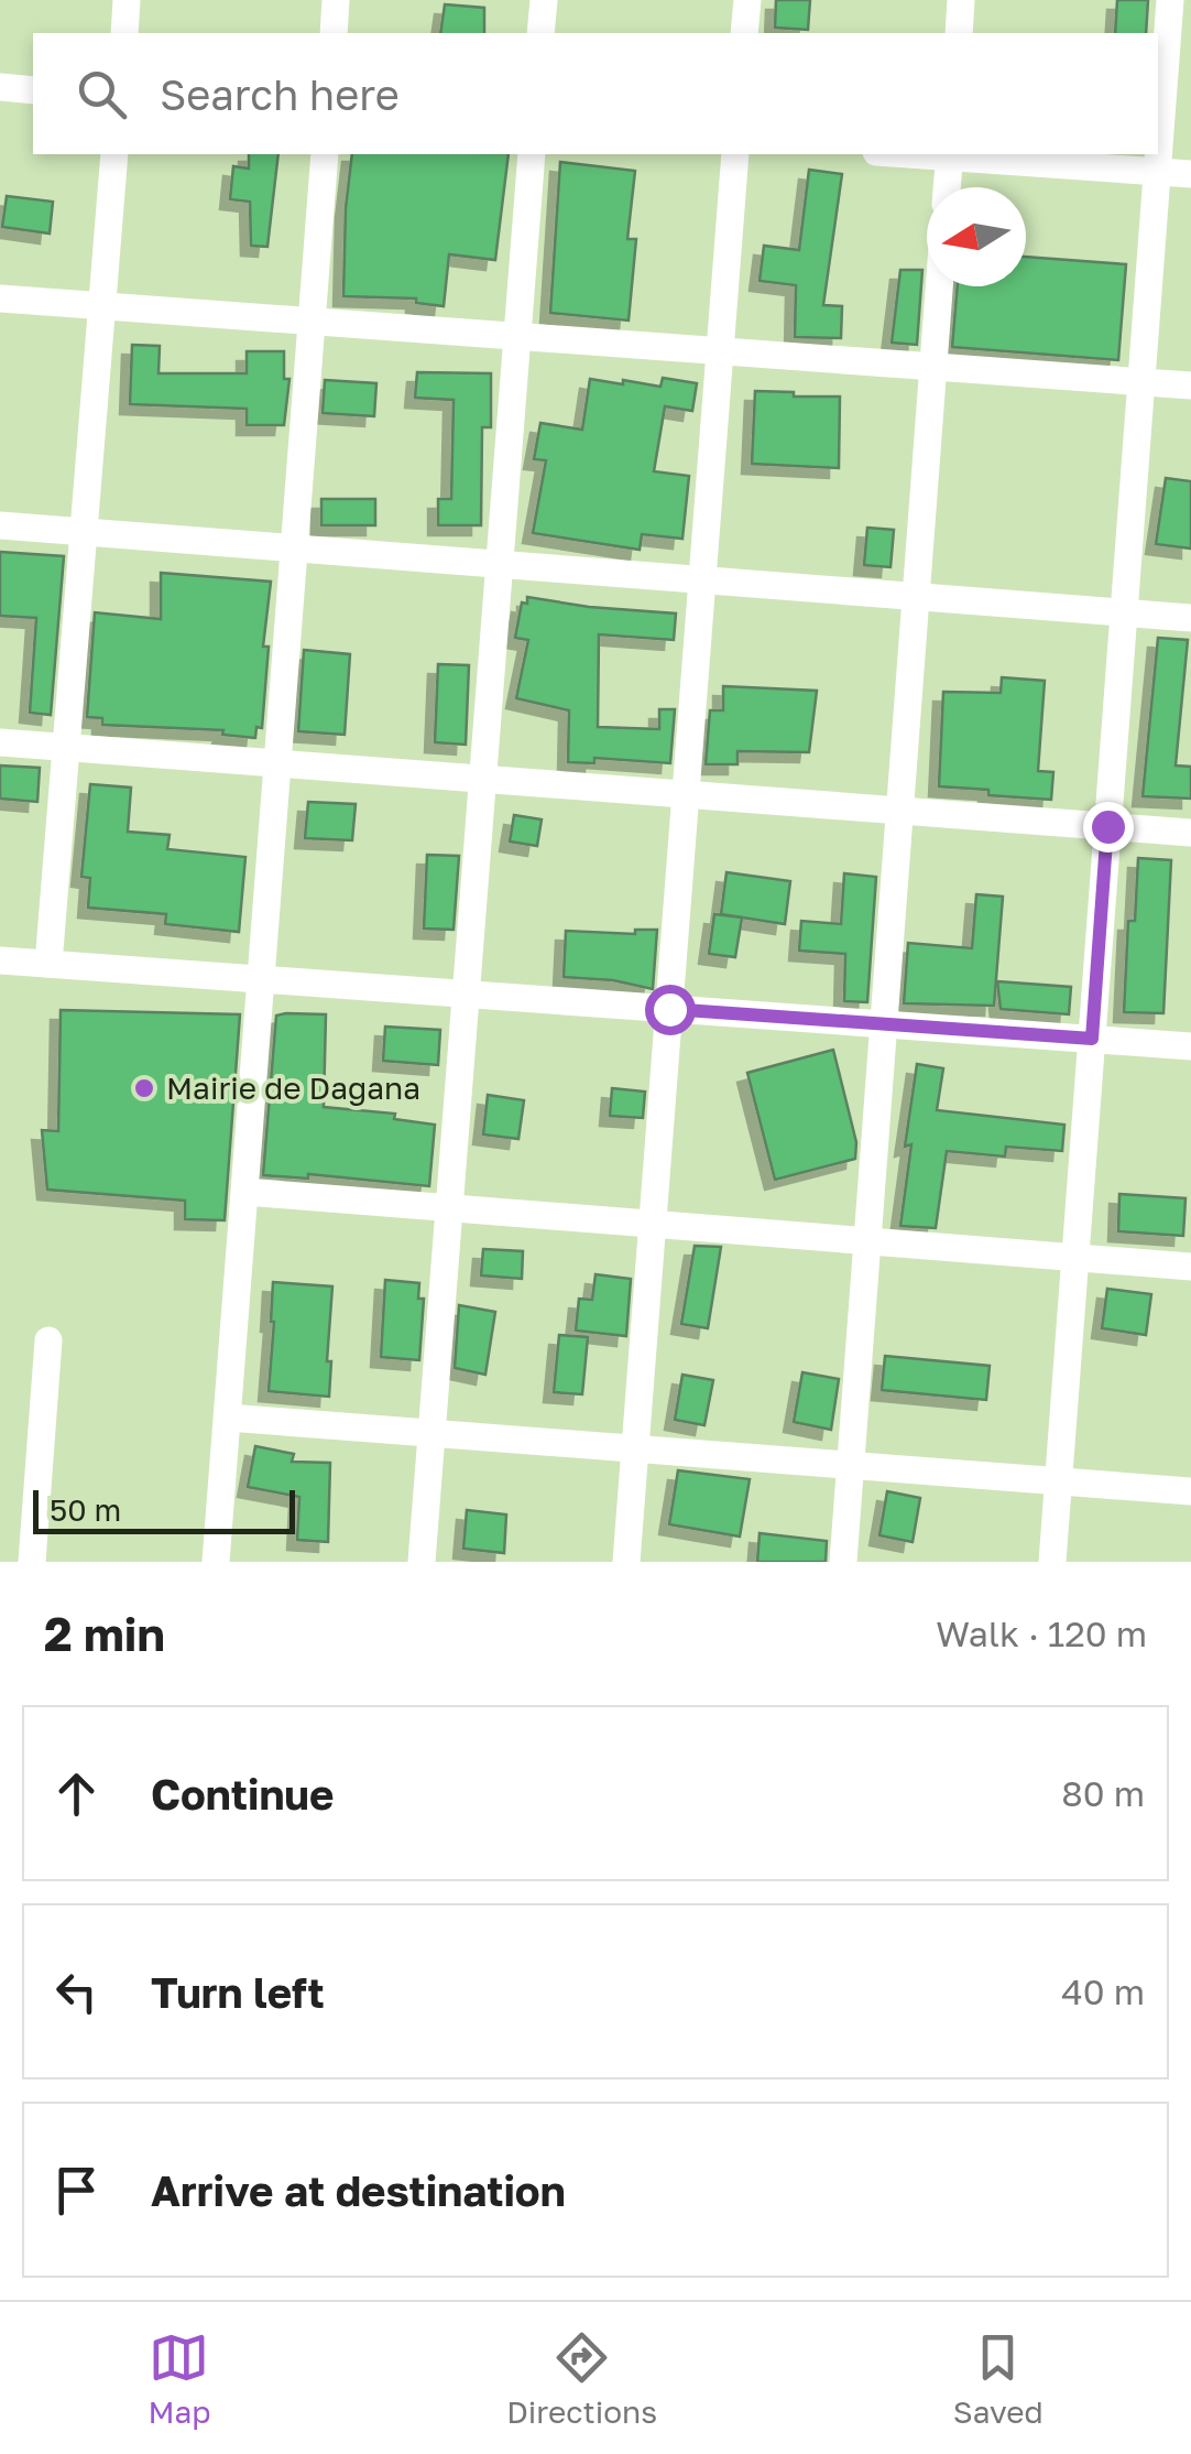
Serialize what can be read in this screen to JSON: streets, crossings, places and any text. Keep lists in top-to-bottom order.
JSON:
{
  "places": ["Mairie de Dagana"],
  "scale_bar": "50 m",
  "north": "left",
  "page": {
    "search": "Search here",
    "scale": "50 m",
    "heading": ["2 min", "Walk · 120 m"],
    "list": [
      ["Continue", "80 m"],
      ["Turn left", "40 m"],
      "Arrive at destination"
    ],
    "nav": ["Map", "Directions", "Saved"]
  }
}
